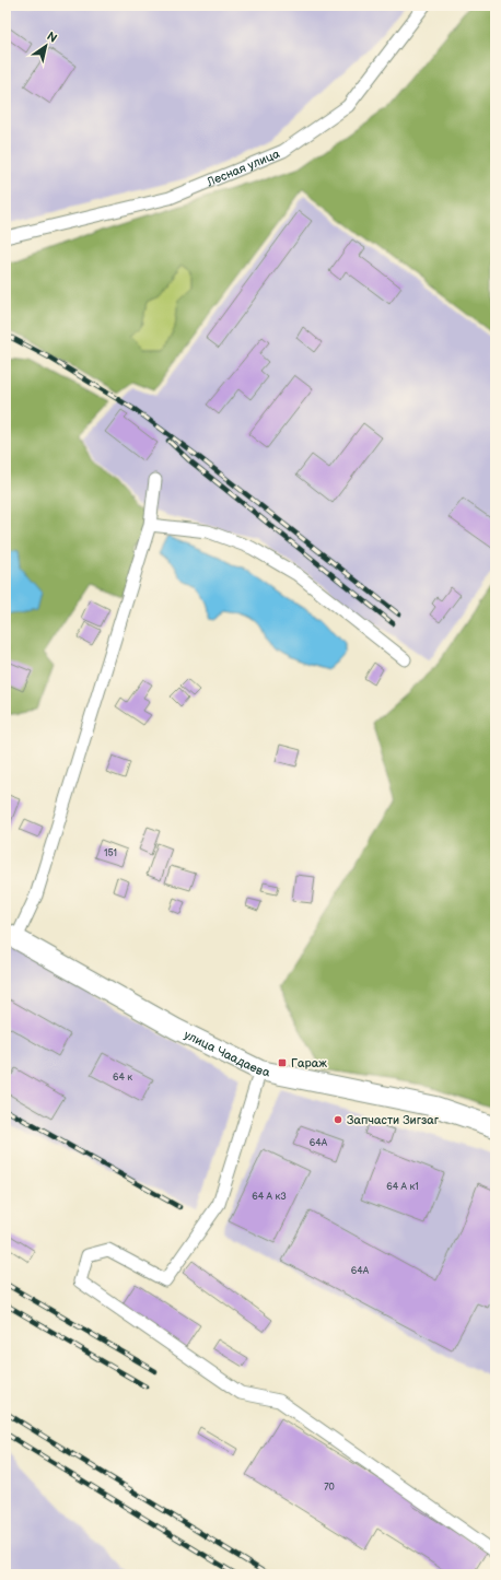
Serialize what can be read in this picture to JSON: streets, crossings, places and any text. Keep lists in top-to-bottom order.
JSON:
{
  "streets": {
    "main road": ["улица Чаадаева"],
    "street": ["Лесная улица"]
  },
  "places": {
    "transit": ["Гараж"],
    "other": ["Запчасти Зигзаг"]
  },
  "house_numbers": [
    "151",
    "64 к",
    "64А",
    "64 А к1",
    "64 А к3",
    "64А",
    "70"
  ],
  "north": "top right"
}
